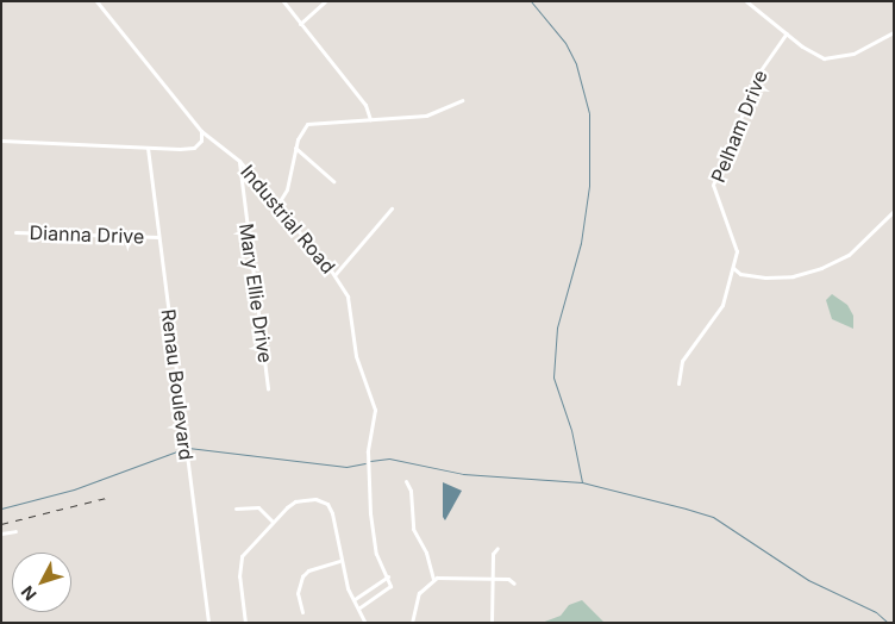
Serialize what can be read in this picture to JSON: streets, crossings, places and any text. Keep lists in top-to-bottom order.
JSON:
{
  "streets": {
    "street": [
      "Pelham Drive",
      "Industrial Road",
      "Dianna Drive",
      "Mary Ellie Drive",
      "Renau Boulevard"
    ]
  },
  "crossings": [
    ["Industrial Road", "Mary Ellie Drive"],
    ["Dianna Drive", "Renau Boulevard"]
  ],
  "north": "bottom left"
}
